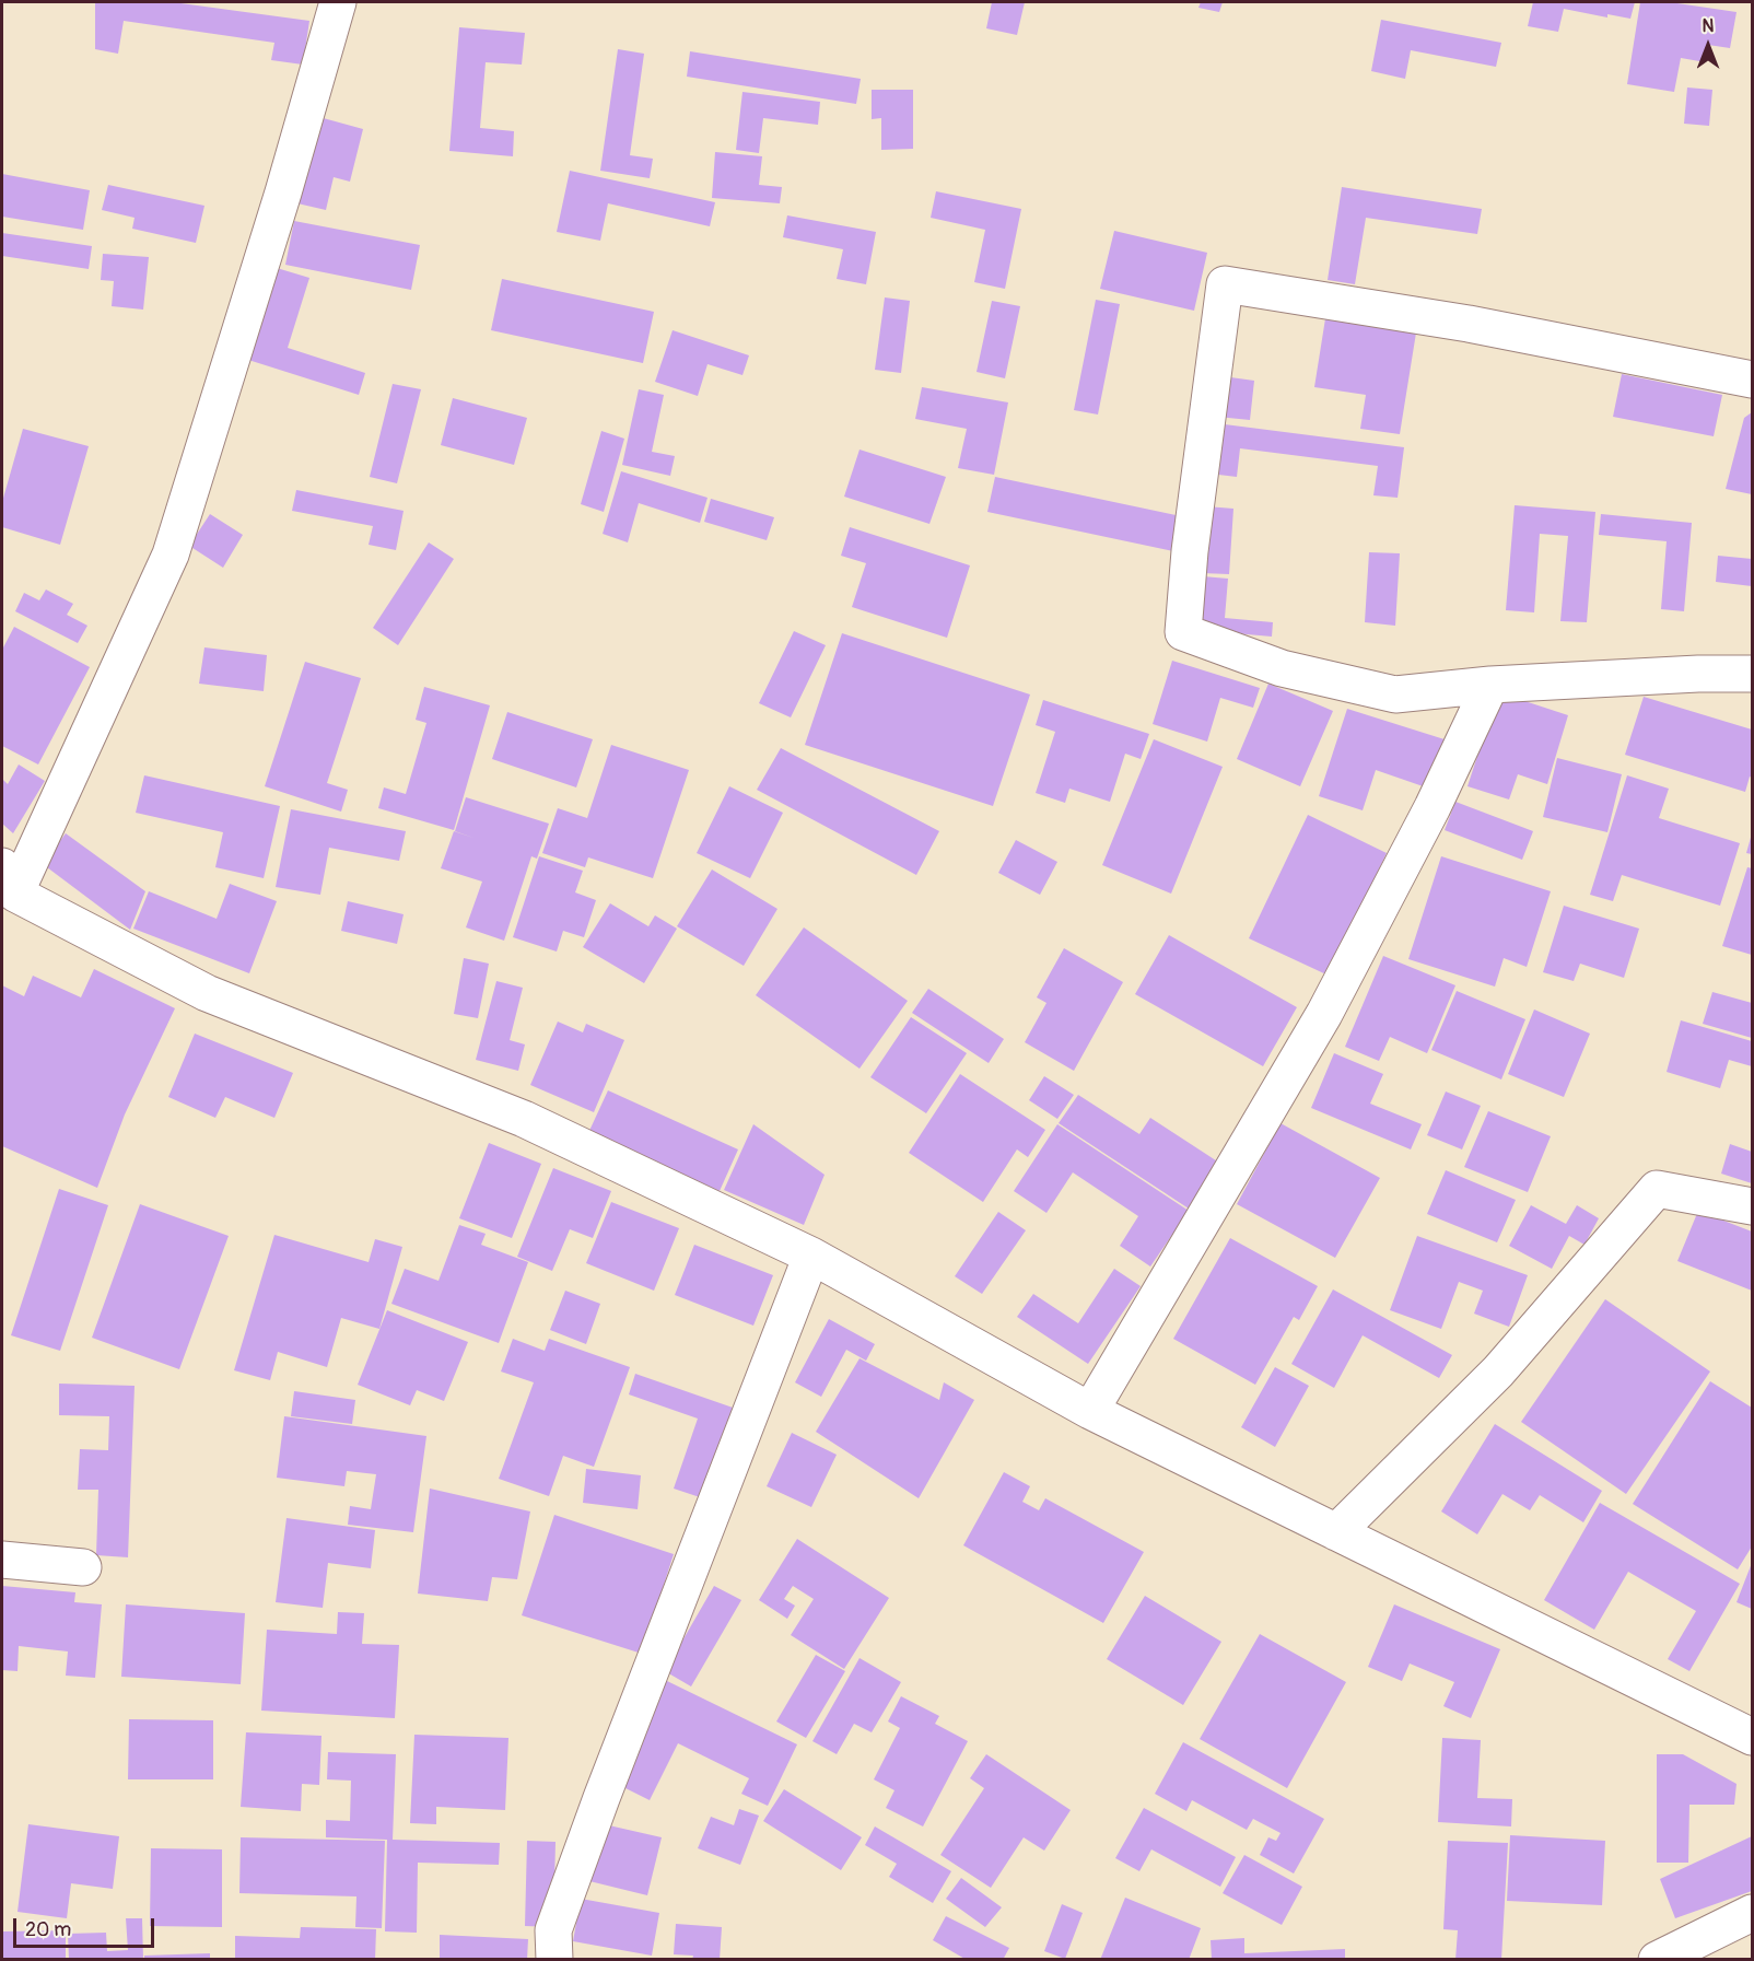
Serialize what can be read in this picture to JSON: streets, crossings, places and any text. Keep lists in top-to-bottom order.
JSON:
{
  "scale_bar": "20 m",
  "north": "top"
}
